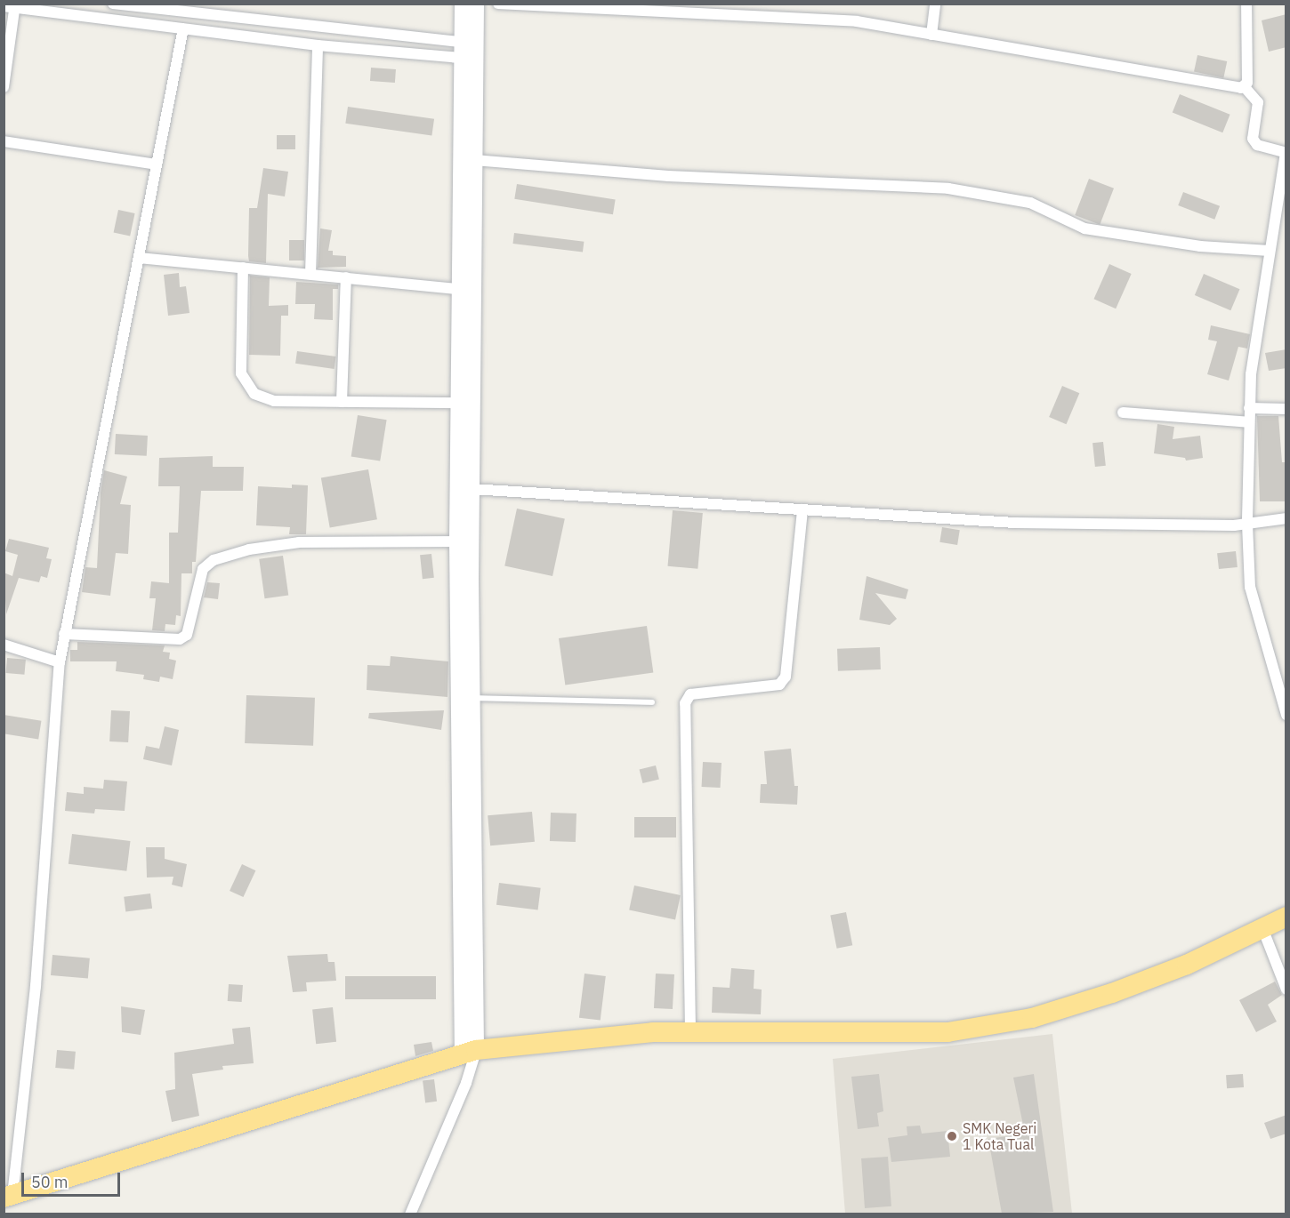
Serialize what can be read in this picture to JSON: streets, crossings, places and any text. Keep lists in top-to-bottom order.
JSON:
{
  "places": ["SMK Negeri 1 Kota Tual"],
  "scale_bar": "50 m"
}
